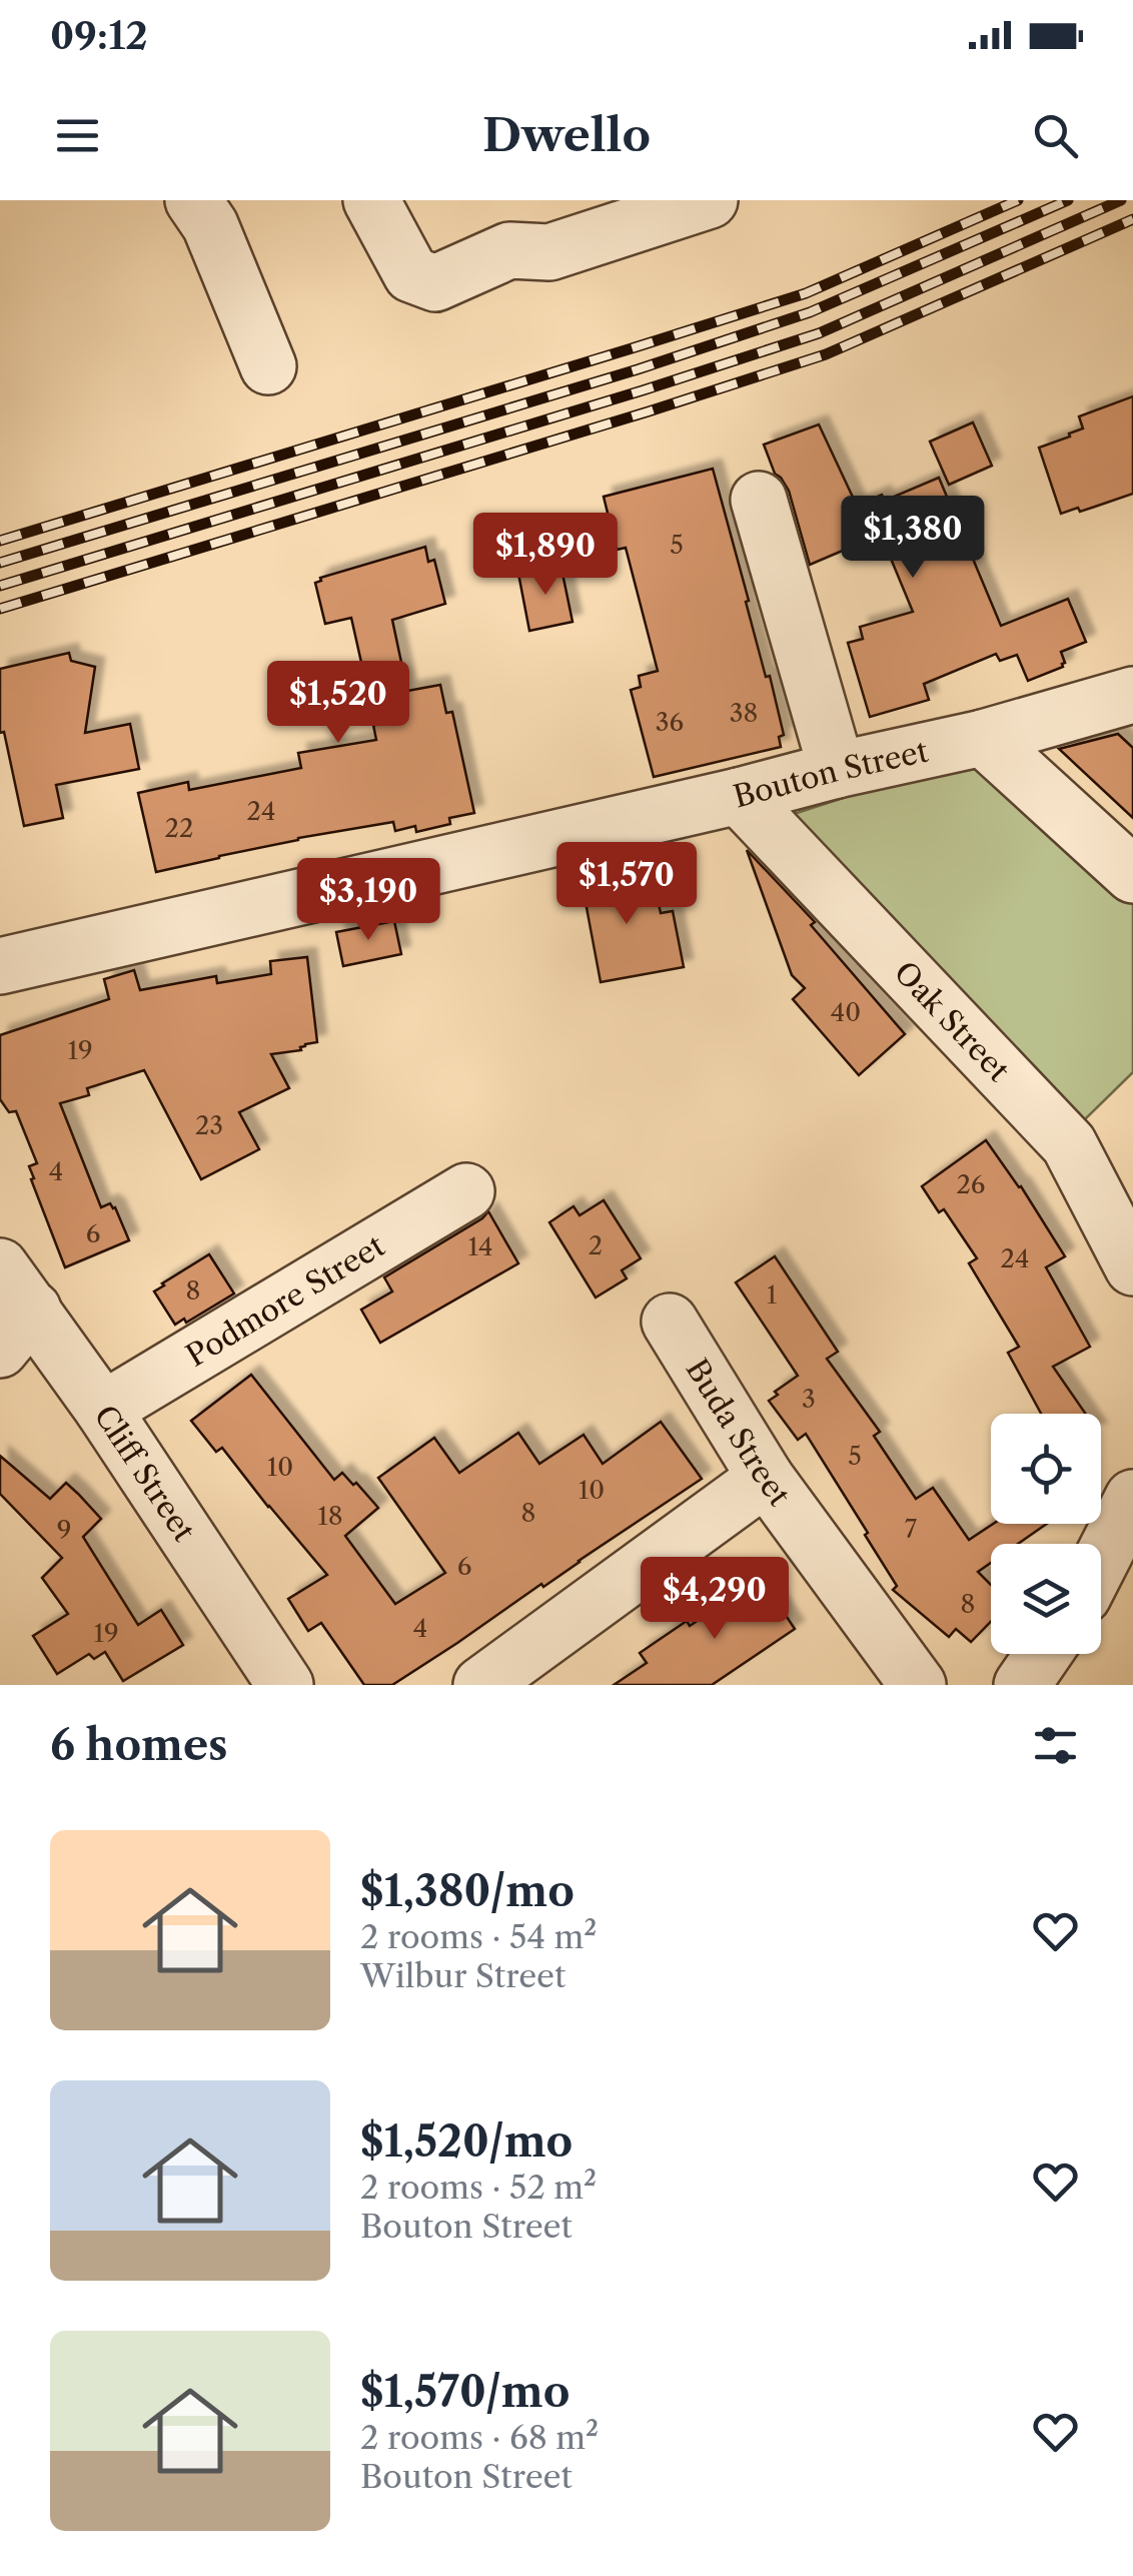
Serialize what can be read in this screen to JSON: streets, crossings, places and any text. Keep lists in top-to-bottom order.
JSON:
{
  "streets": {
    "street": [
      "Bouton Street",
      "Oak Street",
      "Podmore Street",
      "Buda Street",
      "Cliff Street"
    ]
  },
  "crossings": [
    ["Bouton Street", "Oak Street"],
    ["Podmore Street", "Cliff Street"]
  ],
  "house_numbers": [
    "5",
    "38",
    "36",
    "24",
    "22",
    "40",
    "19",
    "23",
    "4",
    "26",
    "6",
    "2",
    "14",
    "24",
    "8",
    "1",
    "3",
    "5",
    "10",
    "10",
    "8",
    "18",
    "7",
    "9",
    "6",
    "8",
    "4",
    "19"
  ],
  "page": {
    "status": "09:12",
    "header": "Dwello",
    "price": [
      "$1,380",
      "$1,890",
      "$1,520",
      "$1,570",
      "$3,190",
      "$4,290"
    ],
    "heading": "6 homes",
    "list": [
      {
        "name": "$1,380/mo",
        "note": "2 rooms · 54 m² · Wilbur Street"
      },
      {
        "name": "$1,520/mo",
        "note": "2 rooms · 52 m² · Bouton Street"
      },
      {
        "name": "$1,570/mo",
        "note": "2 rooms · 68 m² · Bouton Street"
      }
    ]
  }
}
